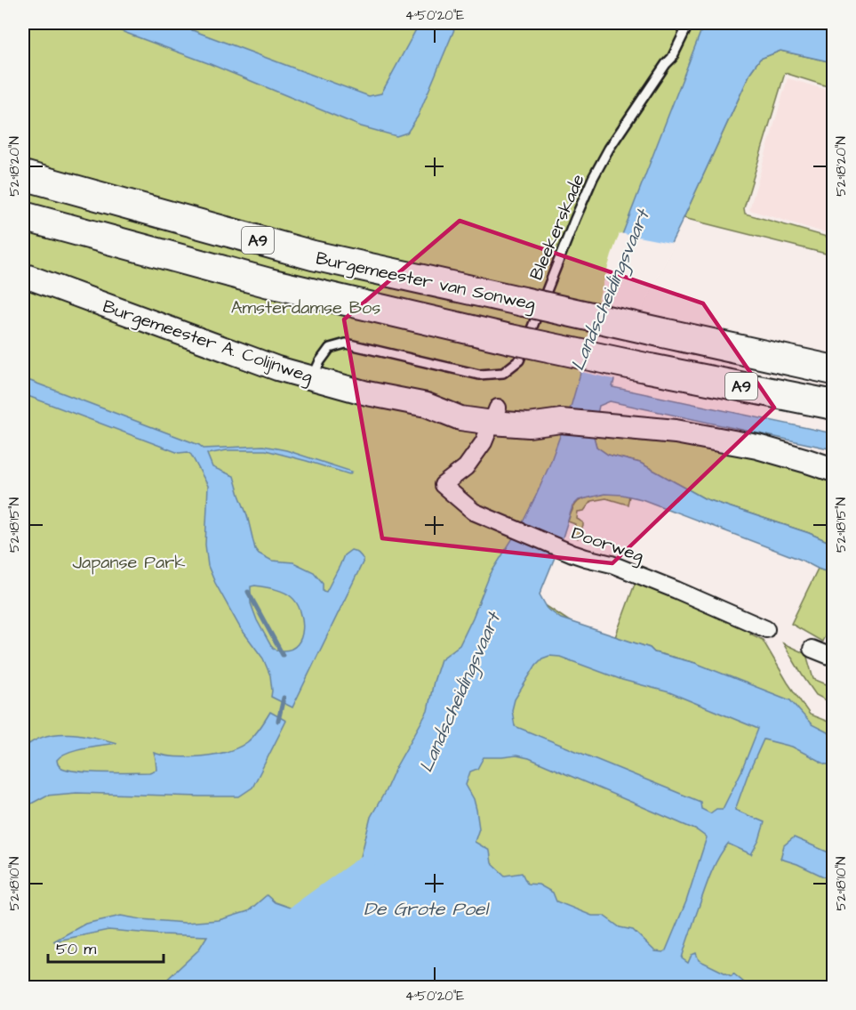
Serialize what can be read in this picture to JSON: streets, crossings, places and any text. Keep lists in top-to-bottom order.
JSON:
{
  "streets": {
    "highway": ["A9", "Burgemeester van Sonweg"],
    "street": ["Burgemeester A. Colijnweg", "Doorweg"],
    "lane": ["Bleekerskade"]
  },
  "crossings": [
    ["Bleekerskade", "Burgemeester A. Colijnweg"],
    ["Burgemeester A. Colijnweg", "Doorweg"]
  ],
  "water": ["Landscheidingsvaart", "De Grote Poel"],
  "parks": ["Amsterdamse Bos", "Japanse Park"],
  "scale_bar": "50 m",
  "coordinates": [
    "4°50'20\"E",
    "52°18'20\"N",
    "52°18'15\"N",
    "52°18'10\"N"
  ]
}
